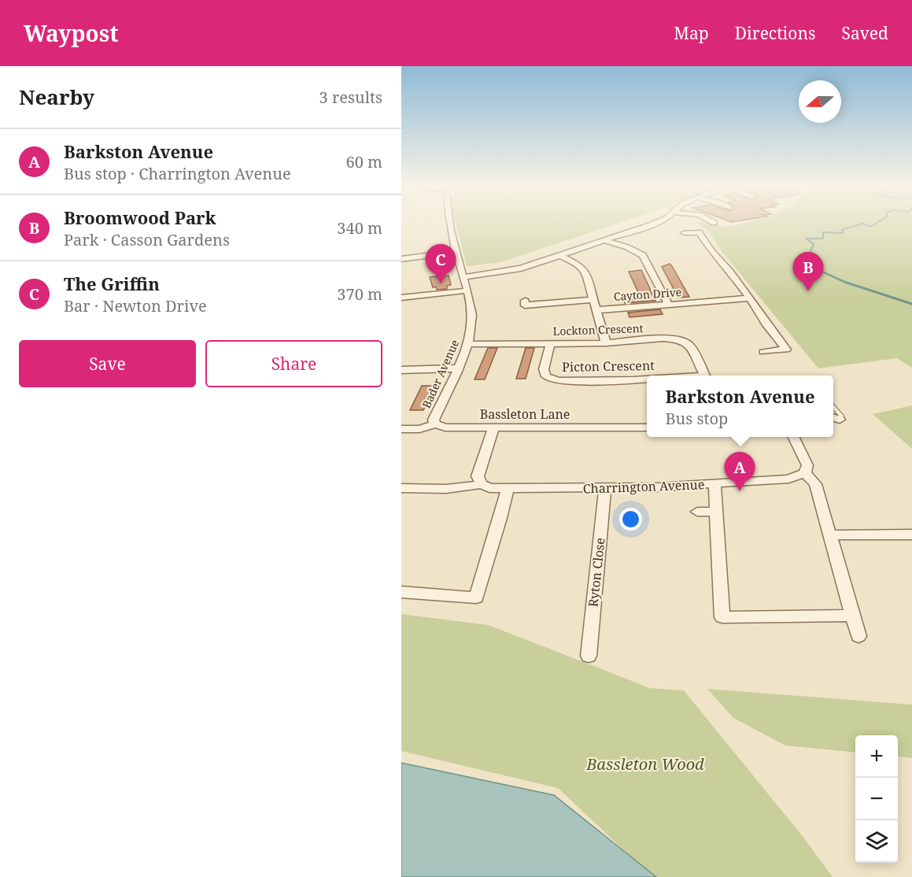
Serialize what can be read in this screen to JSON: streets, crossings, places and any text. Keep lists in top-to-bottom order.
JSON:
{
  "streets": {
    "street": [
      "Cayton Drive",
      "Lockton Crescent",
      "Picton Crescent",
      "Bader Avenue",
      "Bassleton Lane",
      "Charrington Avenue",
      "Ryton Close"
    ]
  },
  "crossings": [
    ["Lockton Crescent", "Picton Crescent"],
    ["Lockton Crescent", "Bader Avenue"],
    ["Bader Avenue", "Bassleton Lane"],
    ["Charrington Avenue", "Ryton Close"]
  ],
  "parks": ["Bassleton Wood"],
  "north": "left",
  "page": {
    "header": "Waypost",
    "nav": ["Map", "Directions", "Saved"],
    "heading": ["Nearby", "3 results"],
    "list": [
      {
        "mark": "A",
        "name": "Barkston Avenue",
        "note": "Bus stop · Charrington Avenue",
        "value": "60 m"
      },
      {
        "mark": "B",
        "name": "Broomwood Park",
        "note": "Park · Casson Gardens",
        "value": "340 m"
      },
      {
        "mark": "C",
        "name": "The Griffin",
        "note": "Bar · Newton Drive",
        "value": "370 m"
      }
    ],
    "pins": ["C", "B", "A"],
    "buttons": ["Save", "Share"],
    "popup": ["Barkston Avenue", "Bus stop"],
    "map_buttons": ["+", "−"]
  }
}
